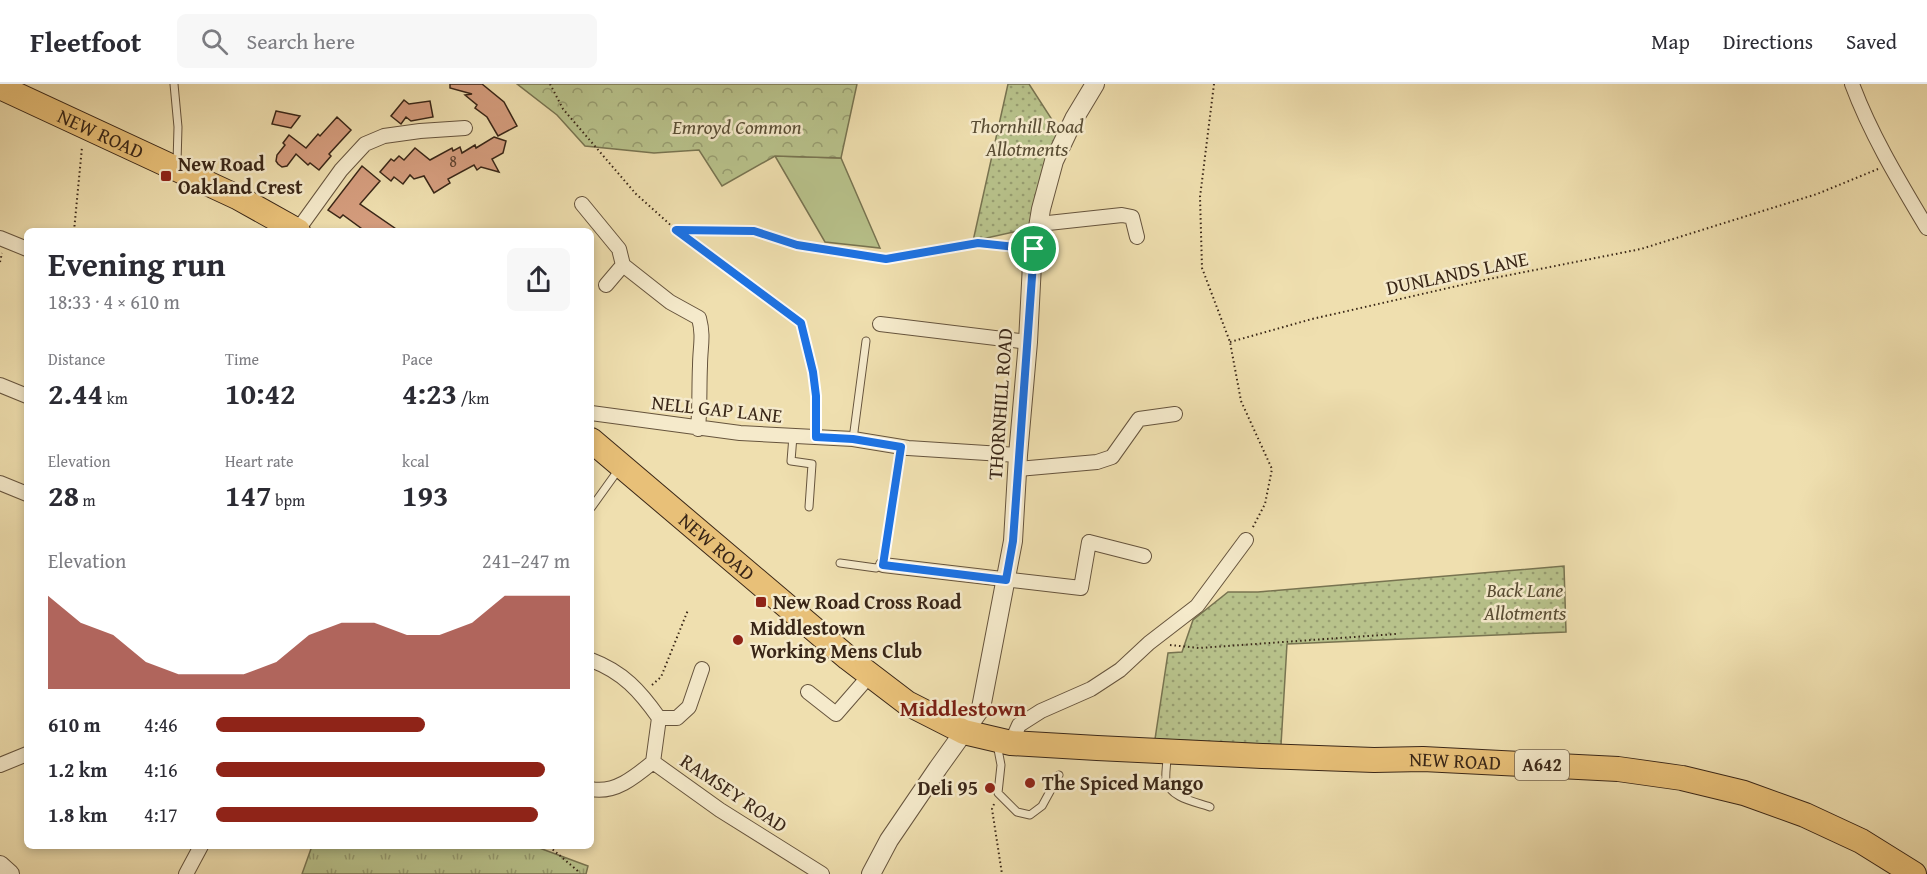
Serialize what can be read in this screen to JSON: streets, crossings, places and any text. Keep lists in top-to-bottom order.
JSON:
{
  "streets": {
    "highway": ["NEW ROAD", "A642"],
    "street": ["THORNHILL ROAD", "NELL GAP LANE", "RAMSEY ROAD"],
    "path": ["DUNLANDS LANE"]
  },
  "crossings": [
    ["NEW ROAD", "THORNHILL ROAD"],
    ["THORNHILL ROAD", "NELL GAP LANE"]
  ],
  "districts": ["Middlestown"],
  "parks": ["Thornhill Road Allotments", "Emroyd Common", "Back Lane Allotments"],
  "places": {
    "transit": ["New Road Oakland Crest", "New Road Cross Road"],
    "other": ["Middlestown Working Mens Club", "The Spiced Mango", "Deli 95"]
  },
  "house_numbers": ["8"],
  "page": {
    "header": "Fleetfoot",
    "search": "Search here",
    "nav": ["Map", "Directions", "Saved"],
    "heading": ["Evening run", "18:33 · 4 × 610 m"],
    "stats": [
      ["Distance", "2.44 km"],
      ["Time", "10:42"],
      ["Pace", "4:23 /km"],
      ["Elevation", "28 m"],
      ["Heart rate", "147 bpm"],
      ["kcal", "193"]
    ],
    "chart": ["Elevation", "241–247 m"],
    "list": [
      {
        "name": "610 m",
        "note": "4:46"
      },
      {
        "name": "1.2 km",
        "note": "4:16"
      },
      {
        "name": "1.8 km",
        "note": "4:17"
      }
    ]
  }
}
